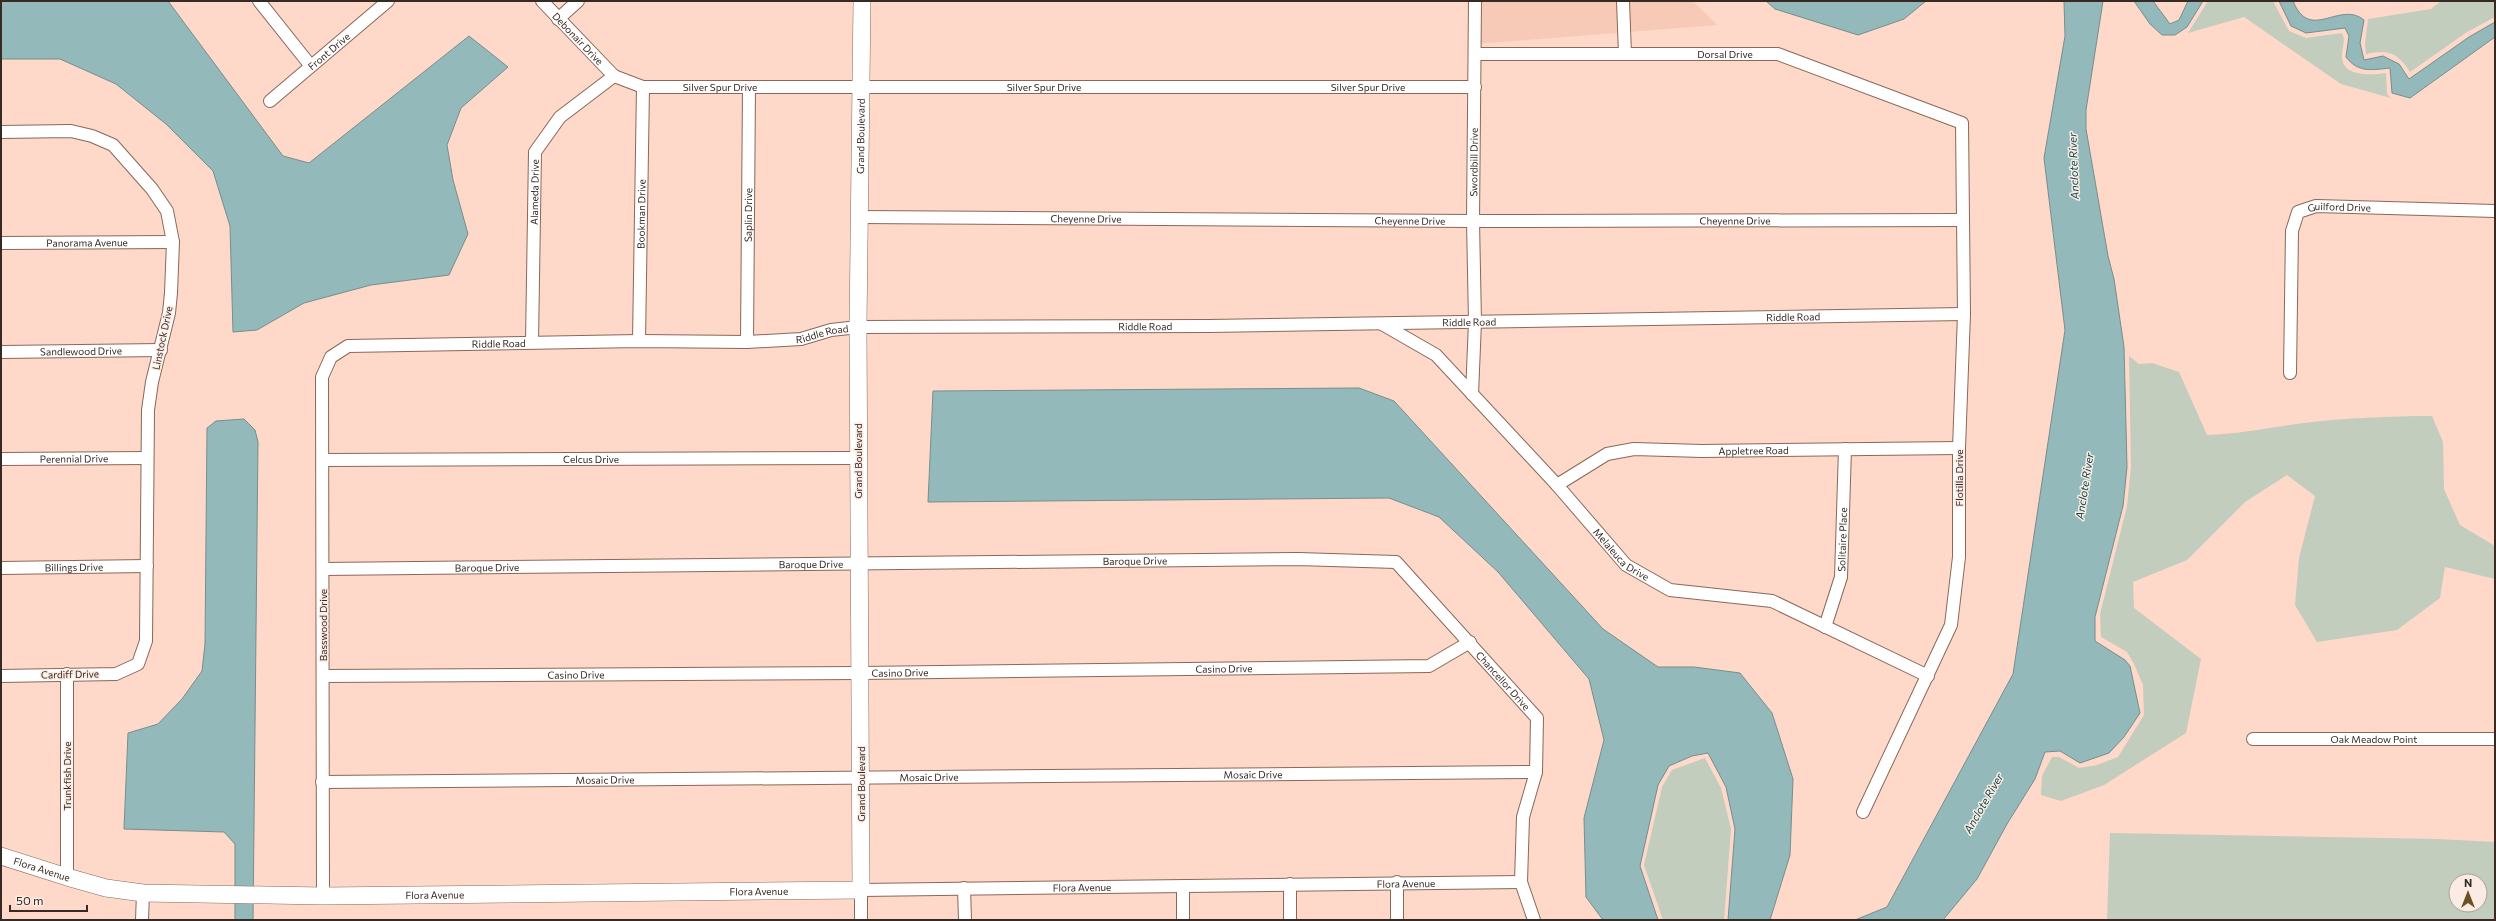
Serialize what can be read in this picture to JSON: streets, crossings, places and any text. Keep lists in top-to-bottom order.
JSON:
{
  "streets": {
    "street": [
      "Debonair Drive",
      "Front Drive",
      "Dorsal Drive",
      "Silver Spur Drive",
      "Grand Boulevard",
      "Swordbill Drive",
      "Alameda Drive",
      "Guilford Drive",
      "Bookman Drive",
      "Saplin Drive",
      "Cheyenne Drive",
      "Panorama Avenue",
      "Riddle Road",
      "Linstock Drive",
      "Sandlewood Drive",
      "Appletree Road",
      "Perennial Drive",
      "Celcus Drive",
      "Flotilla Drive",
      "Solitaire Place",
      "Melaleuca Drive",
      "Baroque Drive",
      "Billings Drive",
      "Basswood Drive",
      "Casino Drive",
      "Cardiff Drive",
      "Chancellor Drive",
      "Oak Meadow Point",
      "Mosaic Drive",
      "Trunkfish Drive",
      "Flora Avenue"
    ]
  },
  "crossings": [
    ["Debonair Drive", "Silver Spur Drive"],
    ["Debonair Drive", "Alameda Drive"],
    ["Dorsal Drive", "Swordbill Drive"],
    ["Dorsal Drive", "Flotilla Drive"],
    ["Silver Spur Drive", "Grand Boulevard"],
    ["Silver Spur Drive", "Swordbill Drive"],
    ["Silver Spur Drive", "Alameda Drive"],
    ["Silver Spur Drive", "Bookman Drive"],
    ["Silver Spur Drive", "Saplin Drive"],
    ["Grand Boulevard", "Cheyenne Drive"],
    ["Grand Boulevard", "Riddle Road"],
    ["Grand Boulevard", "Celcus Drive"],
    ["Grand Boulevard", "Baroque Drive"],
    ["Grand Boulevard", "Casino Drive"],
    ["Grand Boulevard", "Mosaic Drive"],
    ["Grand Boulevard", "Flora Avenue"],
    ["Swordbill Drive", "Cheyenne Drive"],
    ["Swordbill Drive", "Riddle Road"],
    ["Swordbill Drive", "Melaleuca Drive"],
    ["Alameda Drive", "Riddle Road"],
    ["Bookman Drive", "Riddle Road"],
    ["Saplin Drive", "Riddle Road"],
    ["Cheyenne Drive", "Flotilla Drive"],
    ["Panorama Avenue", "Linstock Drive"],
    ["Riddle Road", "Flotilla Drive"],
    ["Riddle Road", "Melaleuca Drive"],
    ["Riddle Road", "Basswood Drive"],
    ["Linstock Drive", "Sandlewood Drive"],
    ["Linstock Drive", "Perennial Drive"],
    ["Linstock Drive", "Billings Drive"],
    ["Linstock Drive", "Cardiff Drive"],
    ["Appletree Road", "Flotilla Drive"],
    ["Appletree Road", "Solitaire Place"],
    ["Appletree Road", "Melaleuca Drive"],
    ["Celcus Drive", "Basswood Drive"],
    ["Flotilla Drive", "Melaleuca Drive"],
    ["Solitaire Place", "Melaleuca Drive"],
    ["Baroque Drive", "Basswood Drive"],
    ["Baroque Drive", "Chancellor Drive"],
    ["Basswood Drive", "Casino Drive"],
    ["Basswood Drive", "Mosaic Drive"],
    ["Basswood Drive", "Flora Avenue"],
    ["Casino Drive", "Chancellor Drive"],
    ["Cardiff Drive", "Trunkfish Drive"],
    ["Chancellor Drive", "Mosaic Drive"],
    ["Chancellor Drive", "Flora Avenue"],
    ["Trunkfish Drive", "Flora Avenue"]
  ],
  "water": ["Anclote River"],
  "scale_bar": "50 m",
  "north": "top"
}
